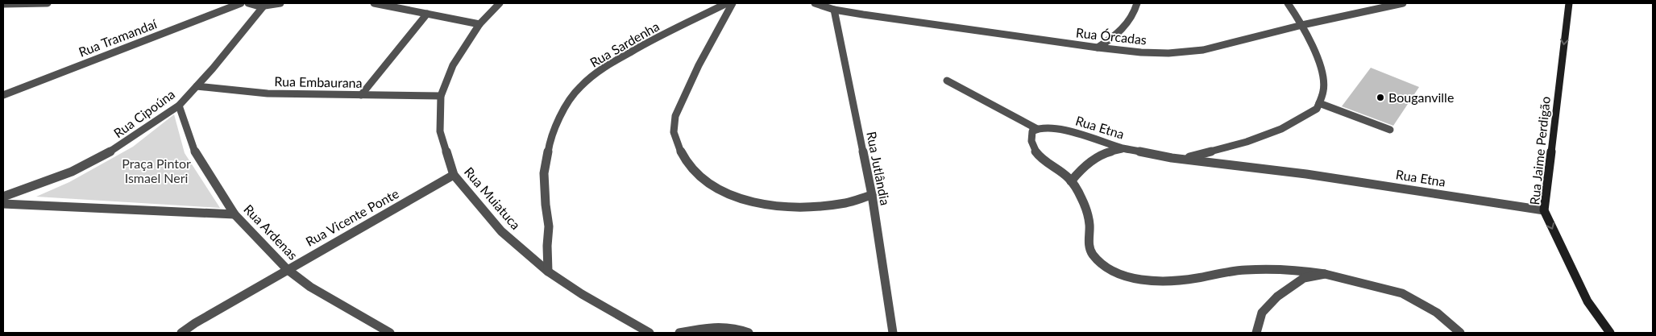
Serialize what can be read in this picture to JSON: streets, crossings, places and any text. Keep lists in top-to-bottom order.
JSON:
{
  "streets": {
    "main road": ["Rua Jaime Perdigão"],
    "street": [
      "Rua Órcadas",
      "Rua Tramandaí",
      "Rua Sardenha",
      "Rua Embaurana",
      "Rua Cipoúna",
      "Rua Etna",
      "Rua Jutlândia",
      "Rua Muiatuca",
      "Rua Vicente Ponte",
      "Rua Ardenas"
    ]
  },
  "crossings": [
    ["Rua Órcadas", "Rua Jutlândia"],
    ["Rua Sardenha", "Rua Muiatuca"],
    ["Rua Embaurana", "Rua Cipoúna"],
    ["Rua Embaurana", "Rua Muiatuca"],
    ["Rua Cipoúna", "Rua Ardenas"],
    ["Rua Etna", "Rua Jaime Perdigão"],
    ["Rua Muiatuca", "Rua Vicente Ponte"],
    ["Rua Vicente Ponte", "Rua Ardenas"]
  ],
  "one_way": ["Rua Jaime Perdigão"],
  "parks": ["Praça Pintor Ismael Neri"],
  "places": ["Bouganville"]
}
